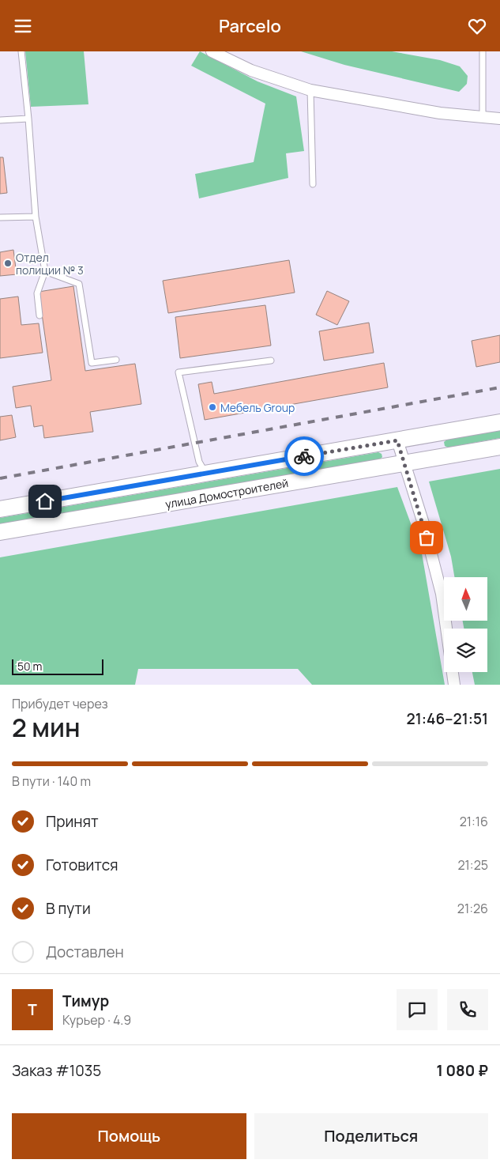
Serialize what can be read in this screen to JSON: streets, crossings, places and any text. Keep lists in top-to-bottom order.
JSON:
{
  "streets": {
    "main road": ["улица Домостроителей"]
  },
  "places": ["Отдел полиции № 3", "Мебель Group"],
  "scale_bar": "50 m",
  "north": "top",
  "page": {
    "header": "Parcelo",
    "scale": "50 m",
    "heading": ["2 мин", "Прибудет через", "21:46–21:51"],
    "panel": [
      "Тимур",
      "Курьер · 4.9",
      "Заказ #1035",
      "1 080 ₽"
    ],
    "bar": "В пути · 140 m",
    "list": [
      ["Принят", "21:16"],
      ["Готовится", "21:25"],
      ["В пути", "21:26"],
      "Доставлен"
    ],
    "round": "Т",
    "buttons": ["Помощь", "Поделиться"]
  }
}
